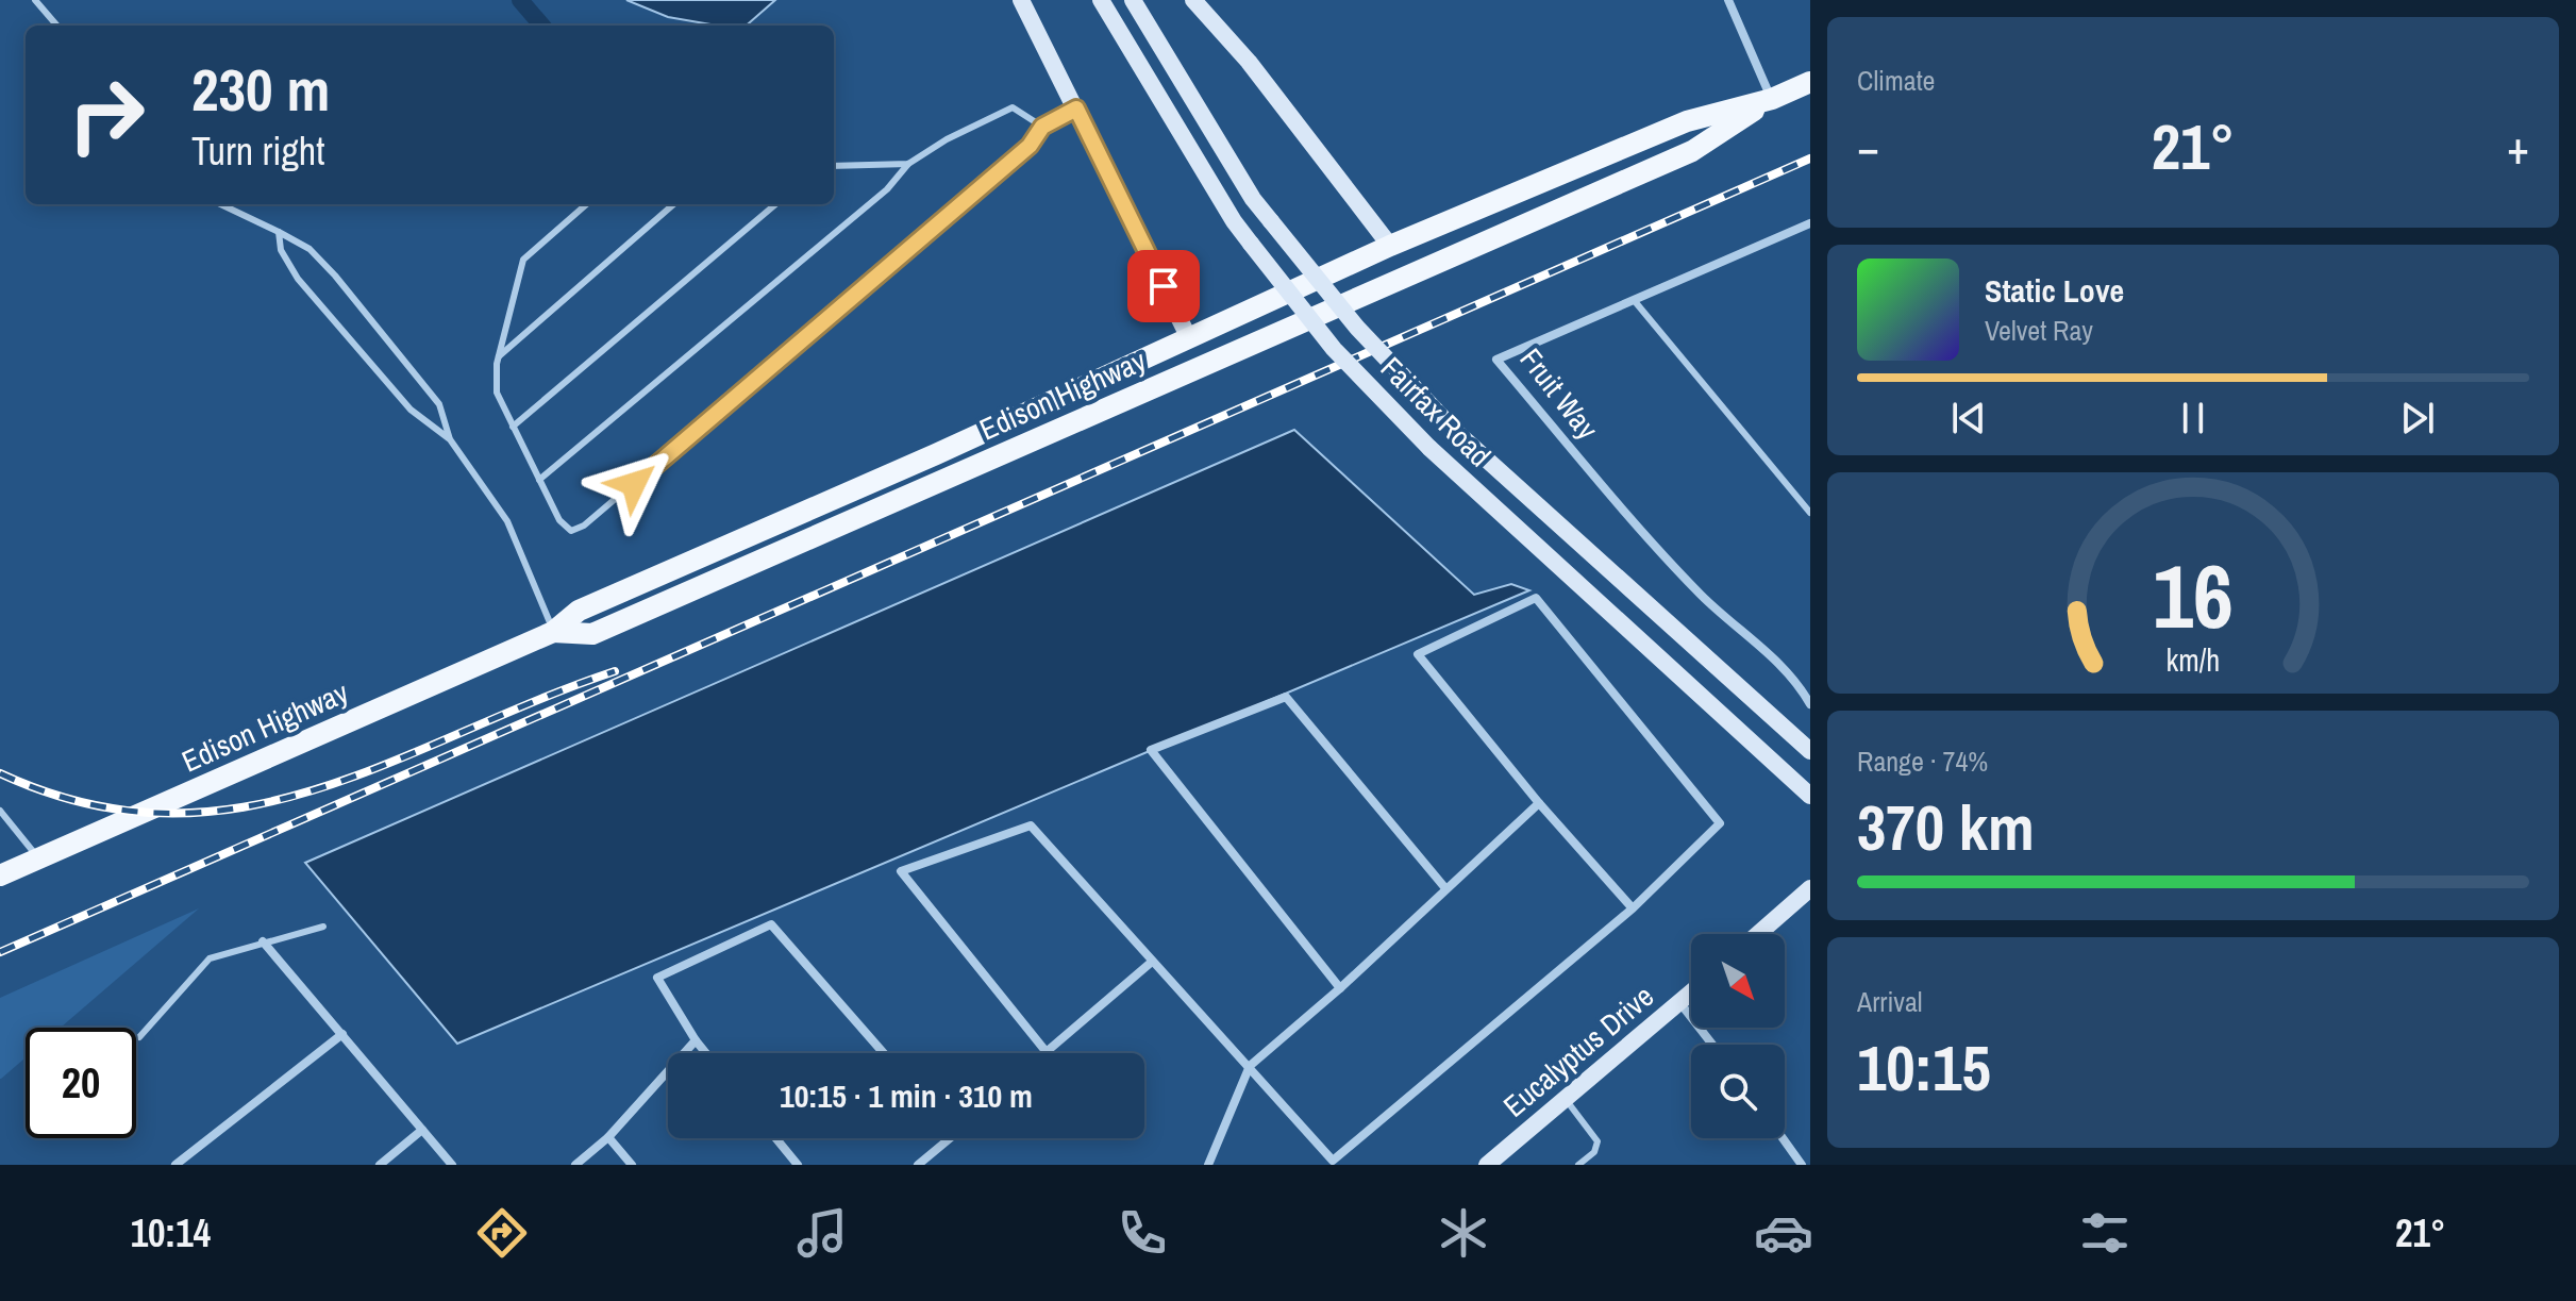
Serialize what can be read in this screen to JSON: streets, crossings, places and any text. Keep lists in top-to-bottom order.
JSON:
{
  "streets": {
    "main road": ["Edison Highway", "Fairfax Road", "Eucalyptus Drive"],
    "street": ["Fruit Way"]
  },
  "north": "bottom right",
  "page": {
    "tile": [
      "Climate",
      ["Range · 74%", "370 km"],
      ["Arrival", "10:15"]
    ],
    "turn": ["230 m", "Turn right"],
    "heat": ["−", "21°", "+"],
    "song": ["Static Love", "Velvet Ray"],
    "limit": "20",
    "trip": "10:15 · 1 min · 310 m",
    "tabs": ["10:14", "21°"],
    "gauge": ["16", "km/h"]
  }
}
